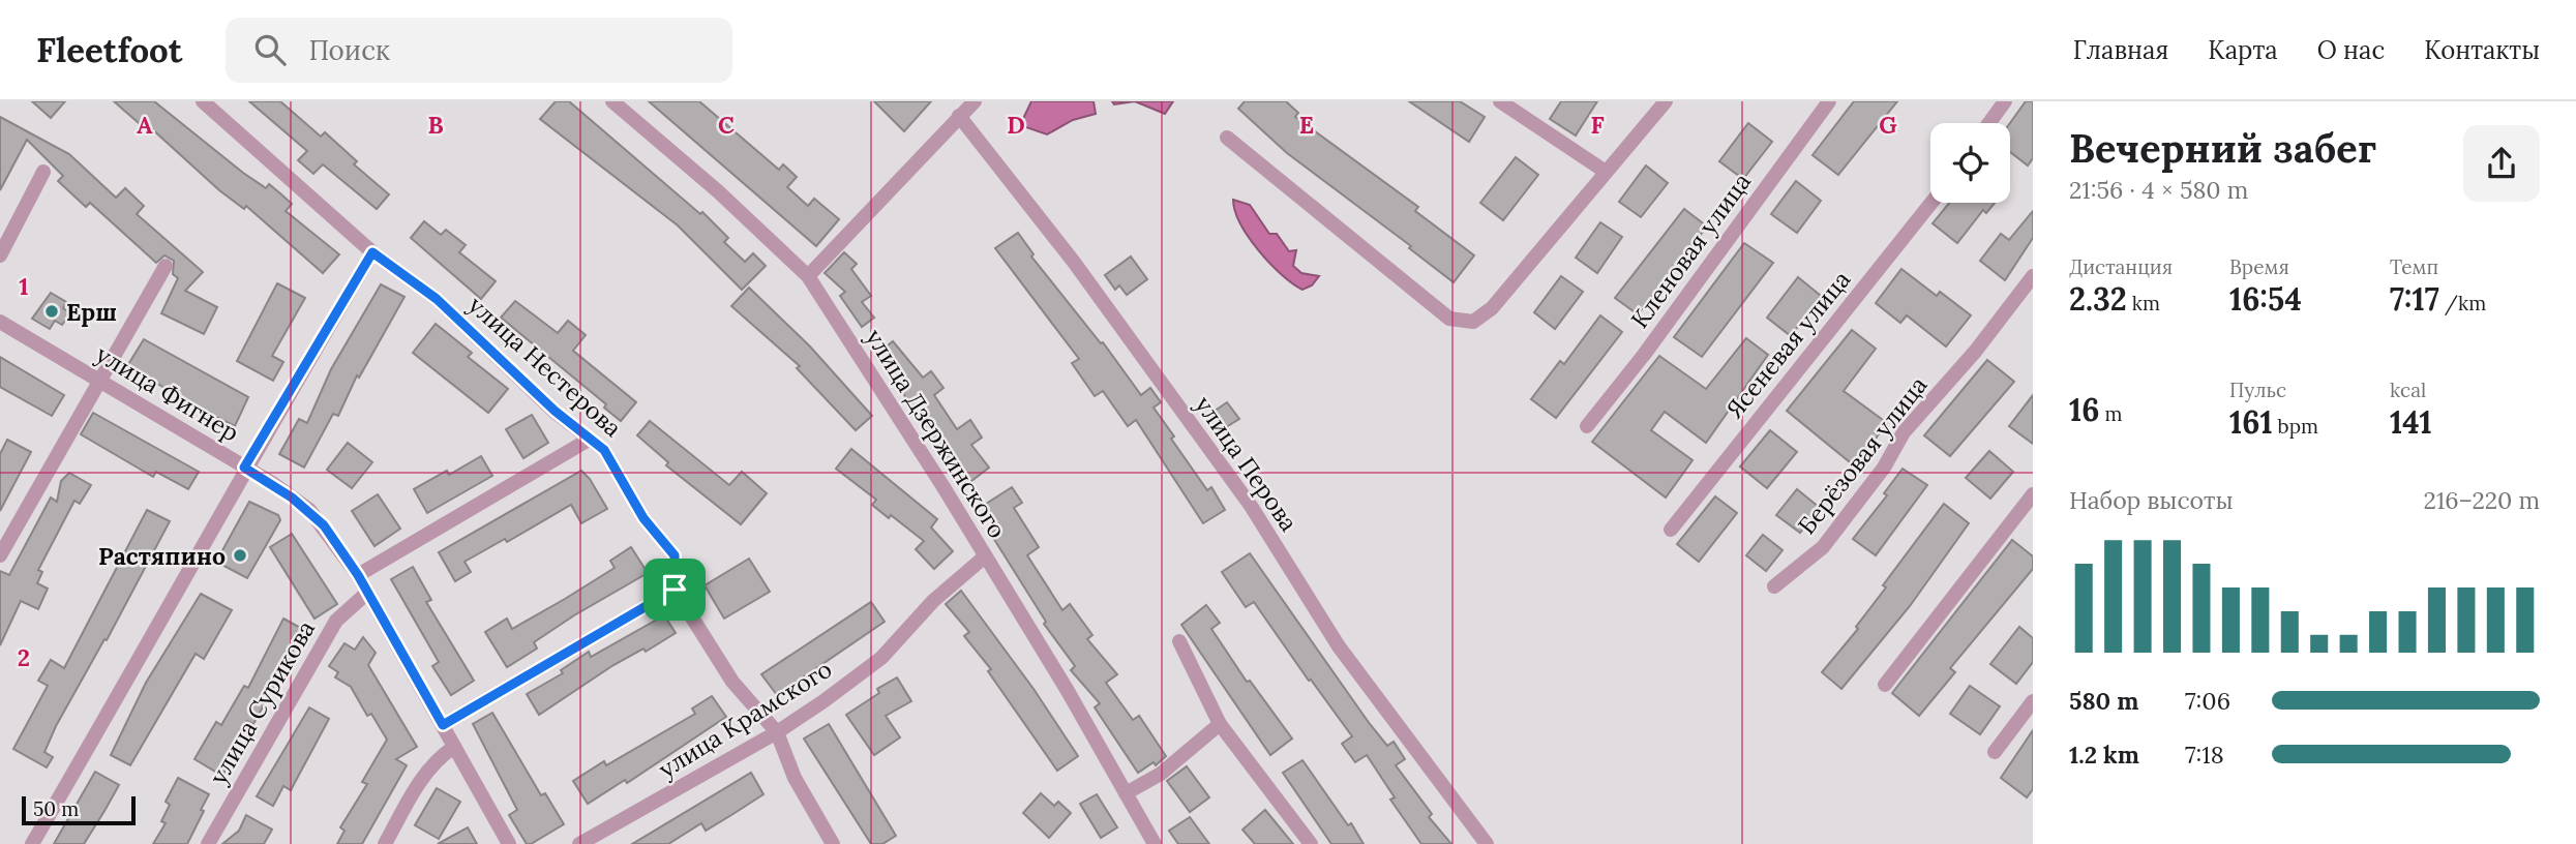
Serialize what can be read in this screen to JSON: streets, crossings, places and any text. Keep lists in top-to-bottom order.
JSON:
{
  "streets": {
    "street": [
      "Кленовая улица",
      "Ясеневая улица",
      "улица Нестерова",
      "улица Фигнер",
      "улица Дзержинского",
      "Берёзовая улица",
      "улица Перова",
      "улица Сурикова",
      "улица Крамского"
    ]
  },
  "crossings": [
    ["улица Нестерова", "улица Крамского"],
    ["улица Фигнер", "улица Сурикова"],
    ["улица Дзержинского", "улица Крамского"]
  ],
  "places": ["Ерш", "Растяпино"],
  "scale_bar": "50 m",
  "page": {
    "header": "Fleetfoot",
    "search": "Поиск",
    "nav": [
      "Главная",
      "Карта",
      "О нас",
      "Контакты"
    ],
    "heading": ["Вечерний забег", "21:56 · 4 × 580 m"],
    "stats": [
      ["Дистанция", "2.32 km"],
      ["Время", "16:54"],
      ["Темп", "7:17 /km"],
      ["16 m"],
      ["Пульс", "161 bpm"],
      ["kcal", "141"]
    ],
    "chart": ["Набор высоты", "216–220 m"],
    "list": [
      {
        "name": "580 m",
        "note": "7:06"
      },
      {
        "name": "1.2 km",
        "note": "7:18"
      }
    ],
    "scale": "50 m"
  },
  "grid": {
    "columns": [
      "A",
      "B",
      "C",
      "D",
      "E",
      "F",
      "G"
    ],
    "rows": ["1", "2"]
  }
}
